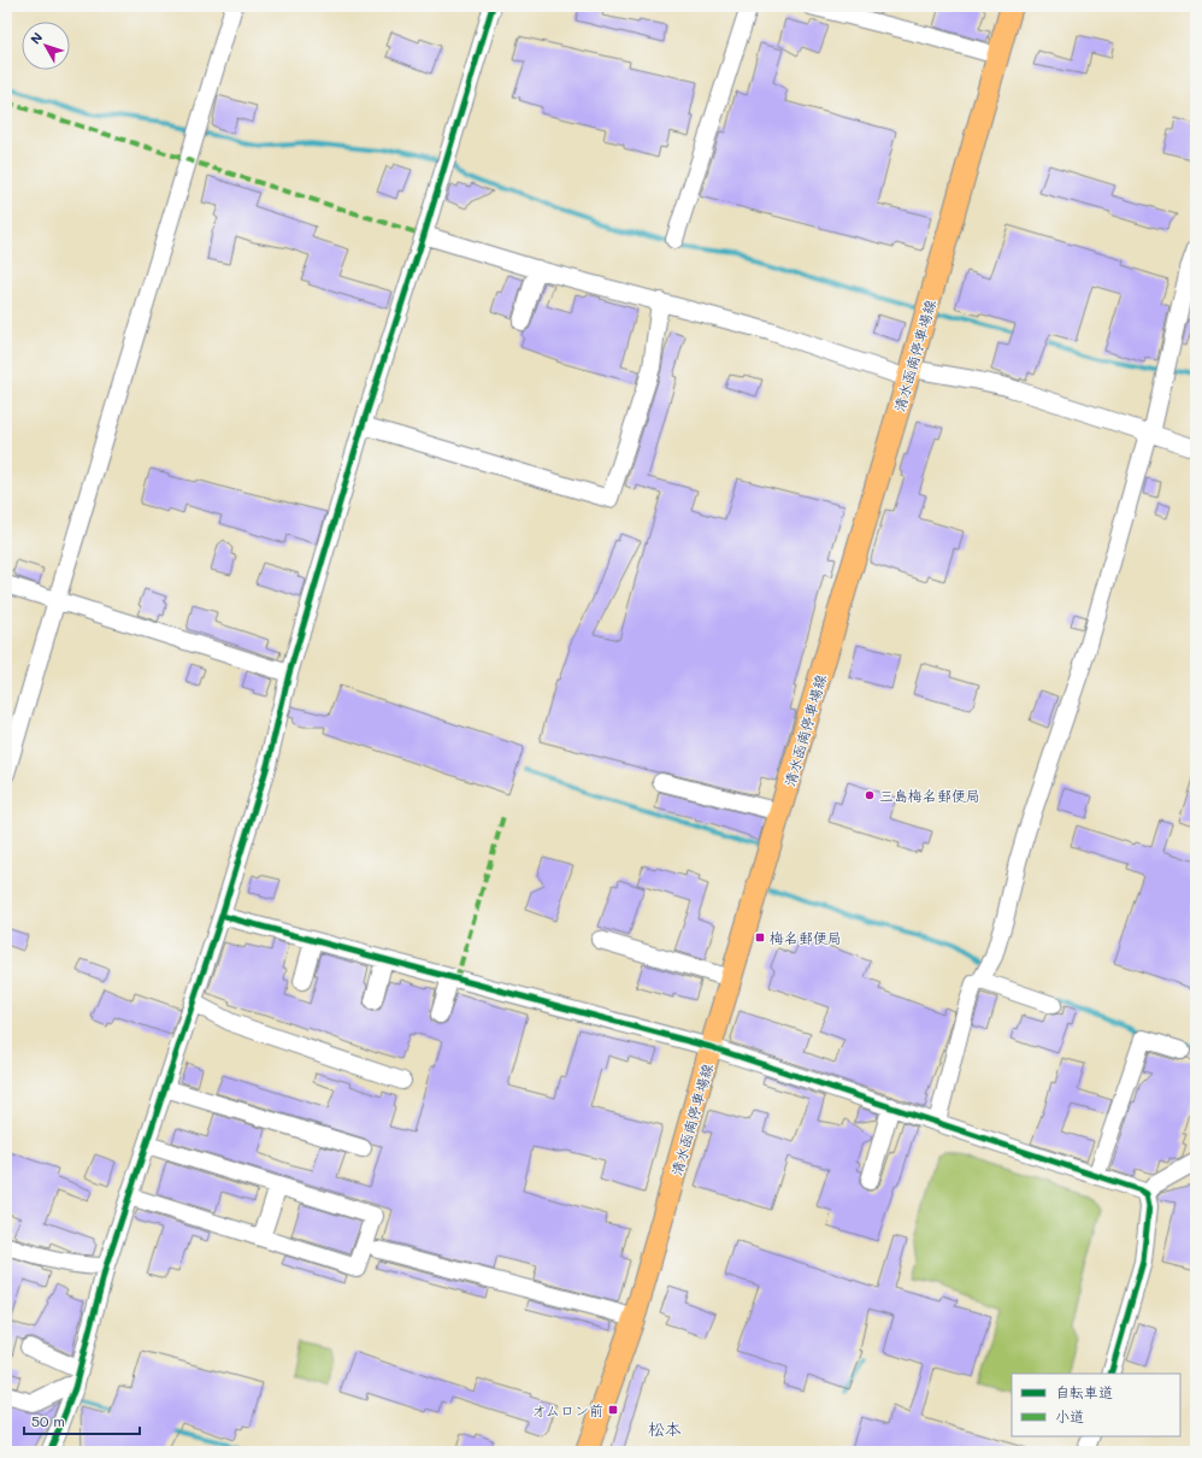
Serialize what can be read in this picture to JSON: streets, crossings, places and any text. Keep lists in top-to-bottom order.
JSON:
{
  "streets": {
    "main road": ["清水函南停車場線"]
  },
  "districts": ["松本"],
  "places": {
    "other": ["三島梅名郵便局"],
    "transit": ["梅名郵便局", "オムロン前"]
  },
  "legend": ["自転車道", "小道"],
  "scale_bar": "50 m",
  "north": "top left"
}
